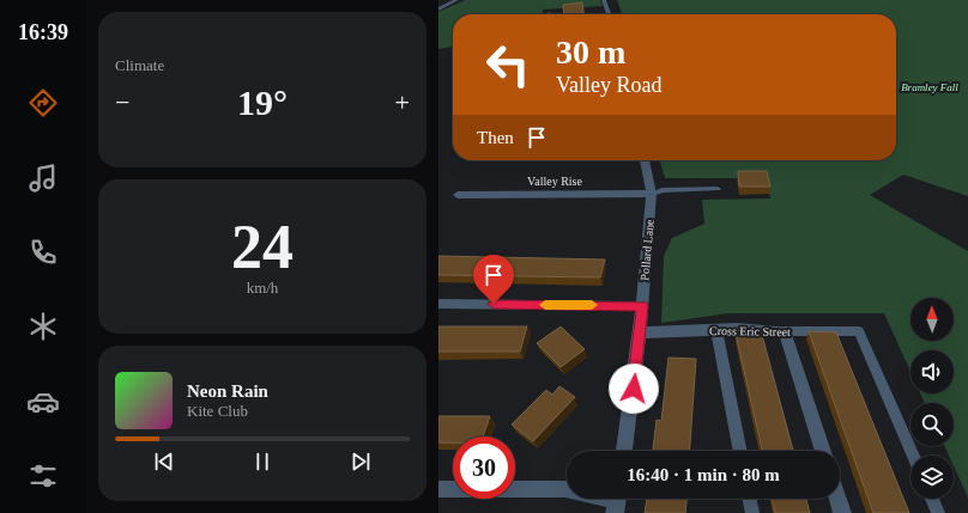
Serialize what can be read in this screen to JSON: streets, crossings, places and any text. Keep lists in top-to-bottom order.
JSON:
{
  "streets": {
    "street": ["Valley Rise", "Pollard Lane", "Cross Eric Street"]
  },
  "crossings": [
    ["Valley Rise", "Pollard Lane"],
    ["Pollard Lane", "Cross Eric Street"]
  ],
  "parks": ["Bramley Fall"],
  "north": "top",
  "page": {
    "tabs": "16:39",
    "tile": [
      "Climate",
      ["24", "km/h"]
    ],
    "turn": ["30 m", "Valley Road"],
    "heat": ["−", "19°", "+"],
    "then": "Then",
    "song": ["Neon Rain", "Kite Club"],
    "limit": "30",
    "trip": "16:40 · 1 min · 80 m"
  }
}
